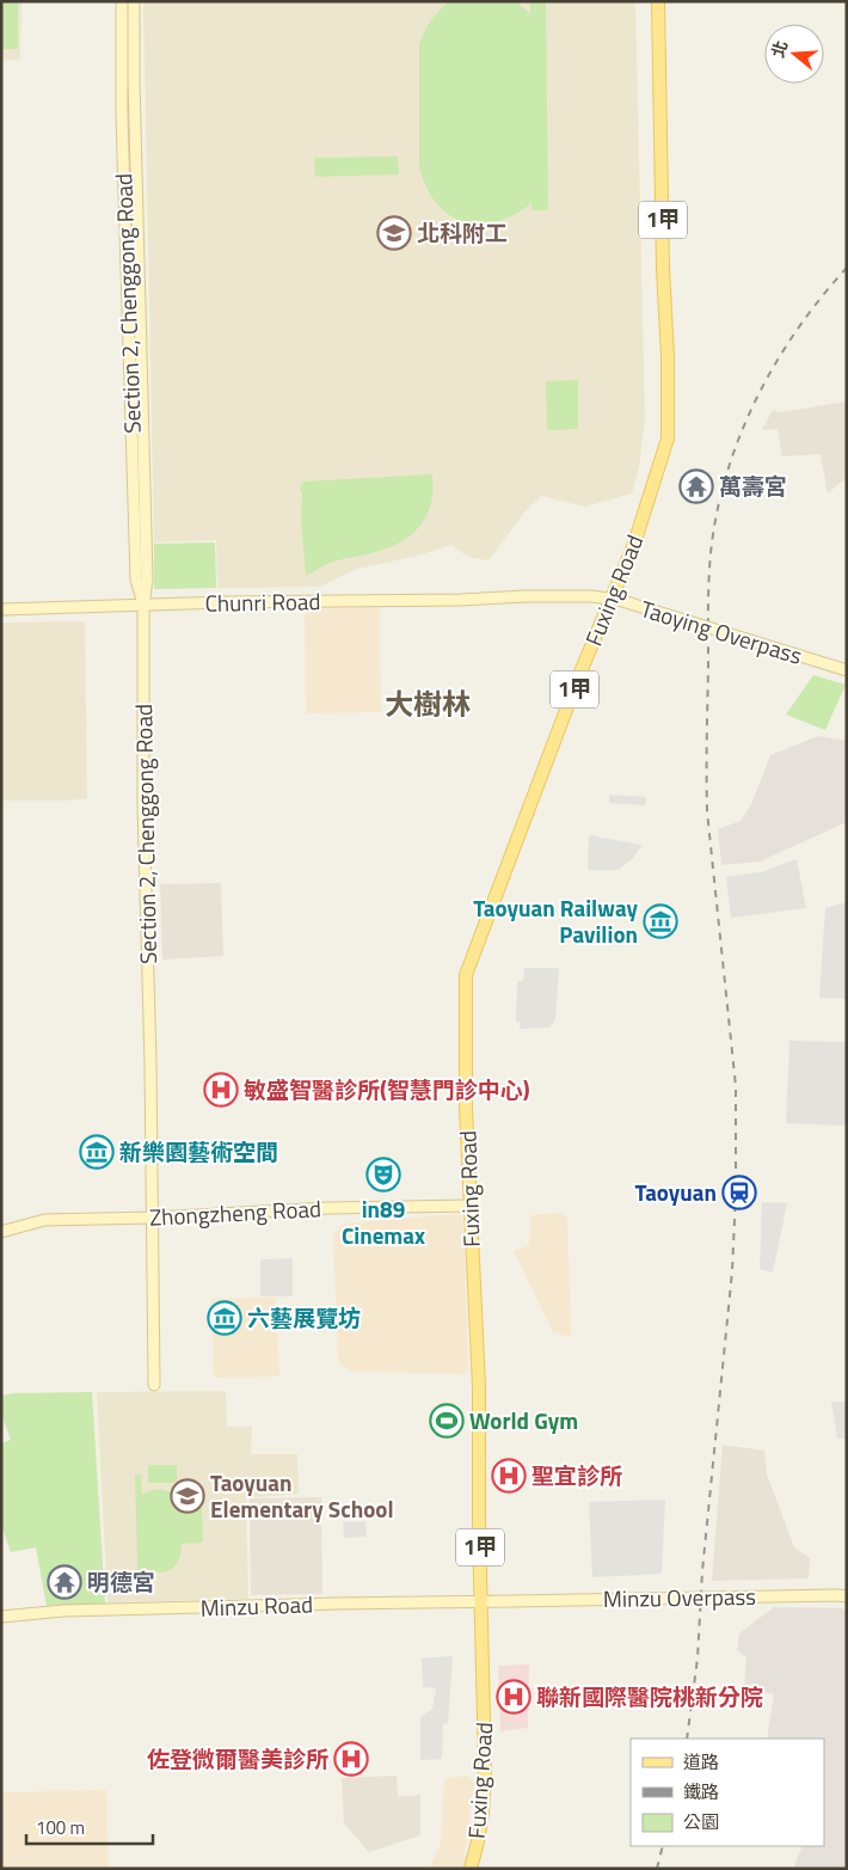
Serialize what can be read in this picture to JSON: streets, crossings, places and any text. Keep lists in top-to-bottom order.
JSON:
{
  "streets": {
    "main road": ["1甲", "Fuxing Road"],
    "street": [
      "Section 2, Chenggong Road",
      "Chunri Road",
      "Taoying Overpass",
      "Zhongzheng Road",
      "Minzu Overpass",
      "Minzu Road"
    ]
  },
  "crossings": [
    ["Section 2, Chenggong Road", "Chunri Road"],
    ["Section 2, Chenggong Road", "Zhongzheng Road"],
    ["Fuxing Road", "Zhongzheng Road"],
    ["Fuxing Road", "Minzu Road"],
    ["Chunri Road", "Taoying Overpass"],
    ["Minzu Overpass", "Minzu Road"]
  ],
  "districts": ["大樹林"],
  "places": {
    "school or university": ["北科附工", "Taoyuan Elementary School"],
    "temple": ["萬壽宮", "明德宮"],
    "museum": ["Taoyuan Railway Pavilion", "新樂園藝術空間", "六藝展覽坊"],
    "hospital": [
      "敏盛智醫診所(智慧門診中心)",
      "聖宜診所",
      "聯新國際醫院桃新分院",
      "佐登微爾醫美診所"
    ],
    "theatre": ["in89 Cinemax"],
    "station": ["Taoyuan"],
    "sports": ["World Gym"]
  },
  "legend": ["道路", "鐵路", "公園"],
  "scale_bar": "100 m",
  "north": "left"
}
